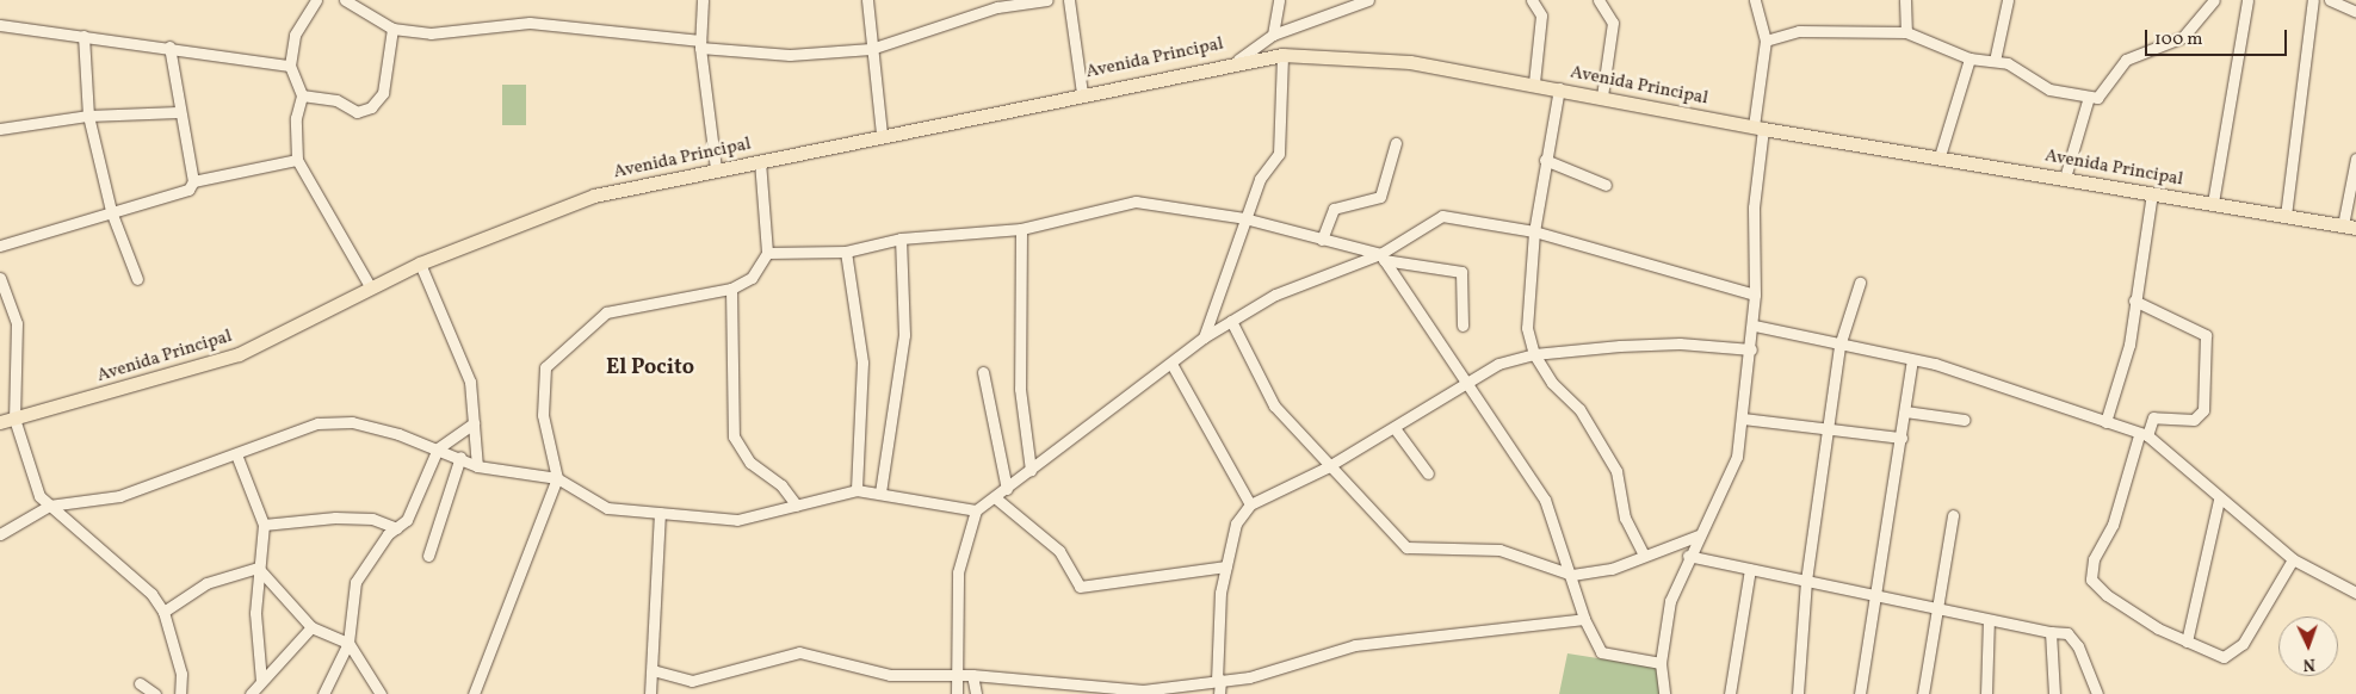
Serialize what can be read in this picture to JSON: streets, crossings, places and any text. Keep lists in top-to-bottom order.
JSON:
{
  "streets": {
    "main road": ["Avenida Principal"]
  },
  "districts": ["El Pocito"],
  "scale_bar": "100 m",
  "north": "bottom"
}
